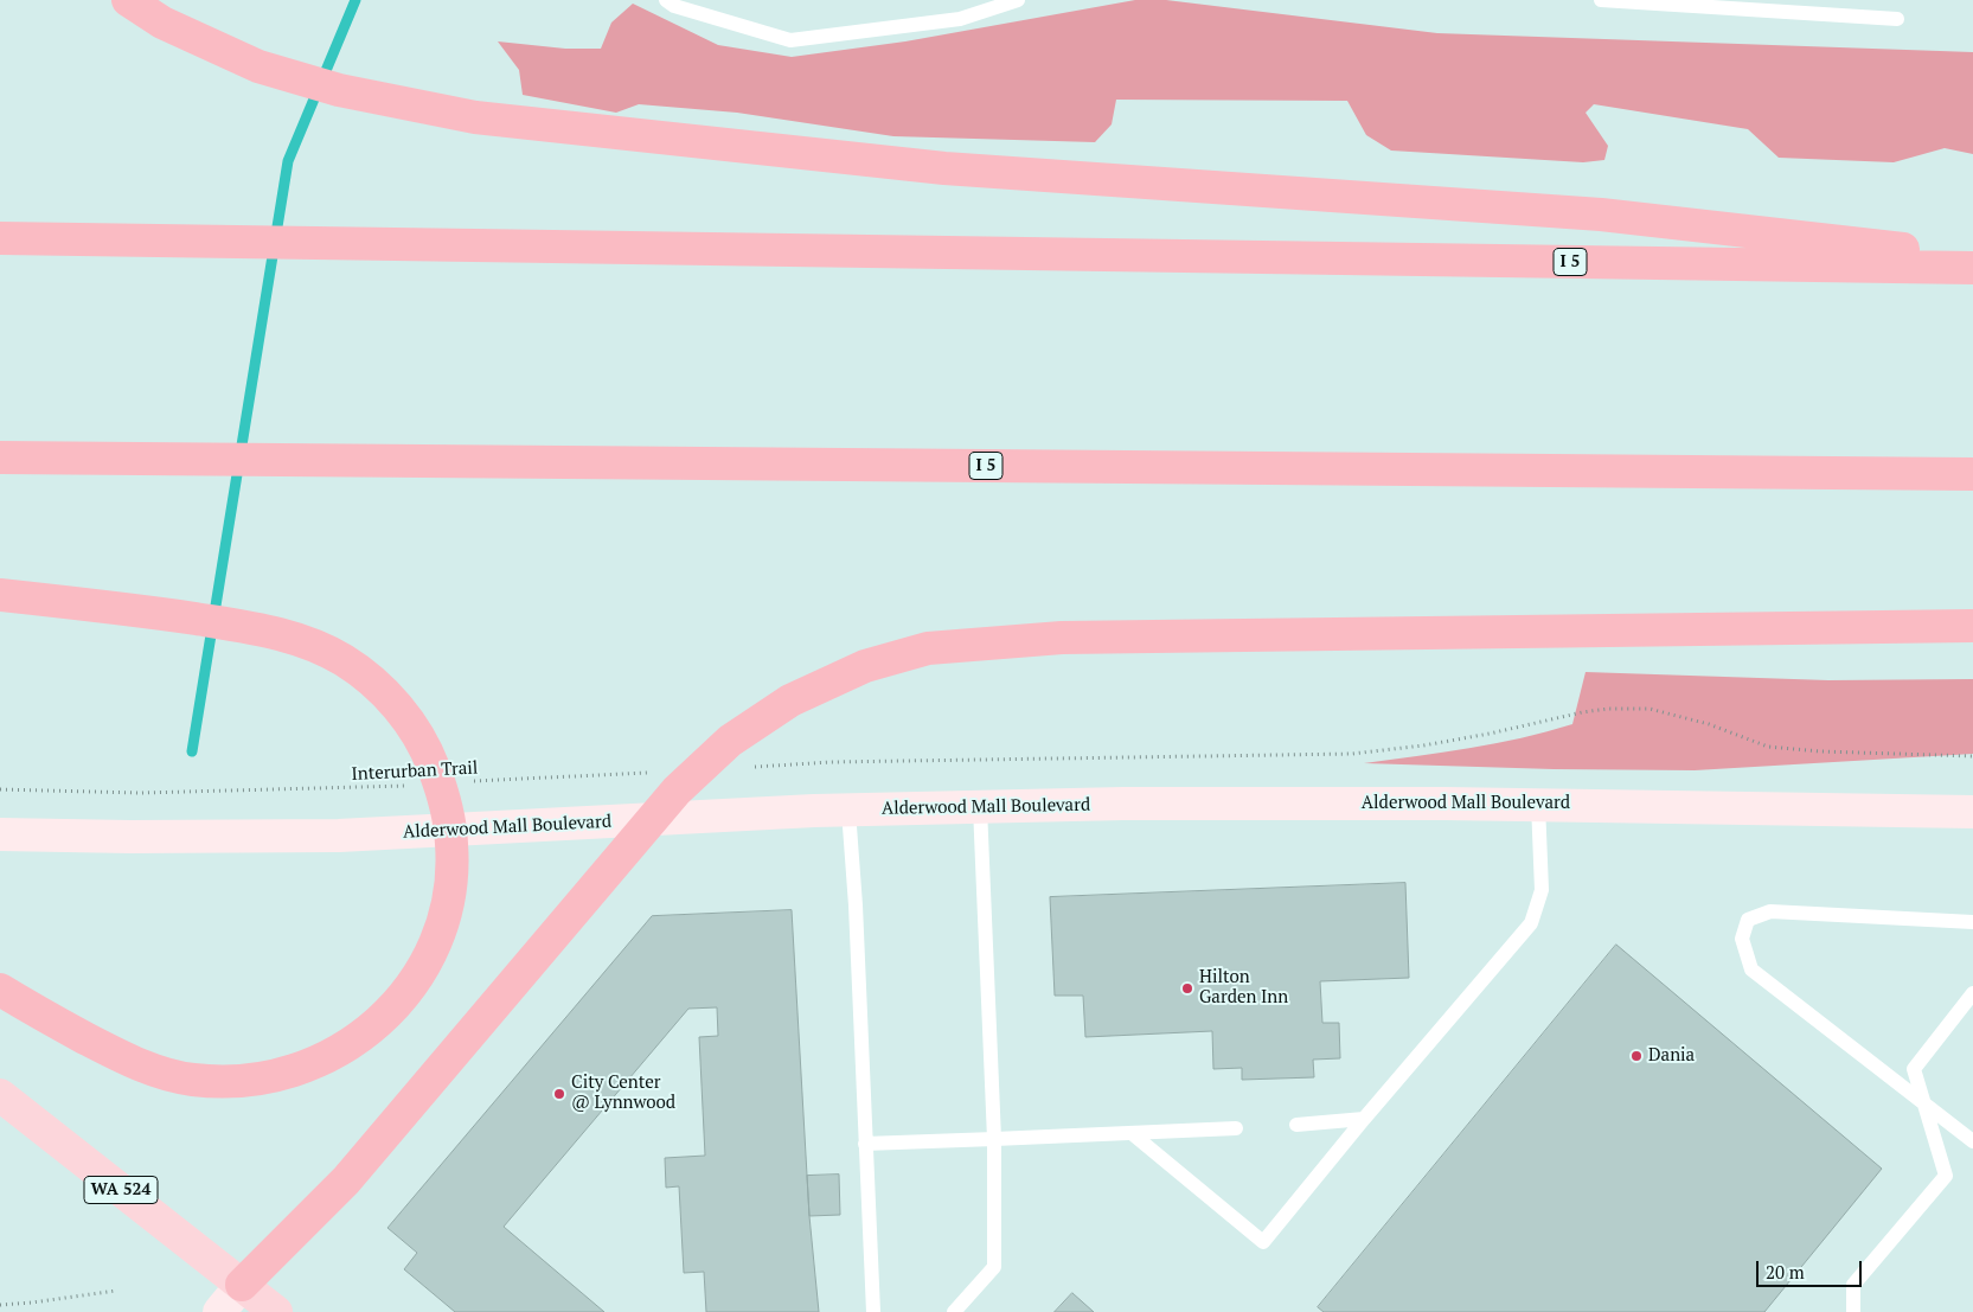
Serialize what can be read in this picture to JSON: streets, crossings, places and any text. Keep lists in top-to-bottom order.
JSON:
{
  "streets": {
    "highway": ["I 5"],
    "main road": ["Alderwood Mall Boulevard", "WA 524"],
    "path": ["Interurban Trail"]
  },
  "places": ["Hilton Garden Inn", "Dania", "City Center @ Lynnwood"],
  "scale_bar": "20 m"
}
